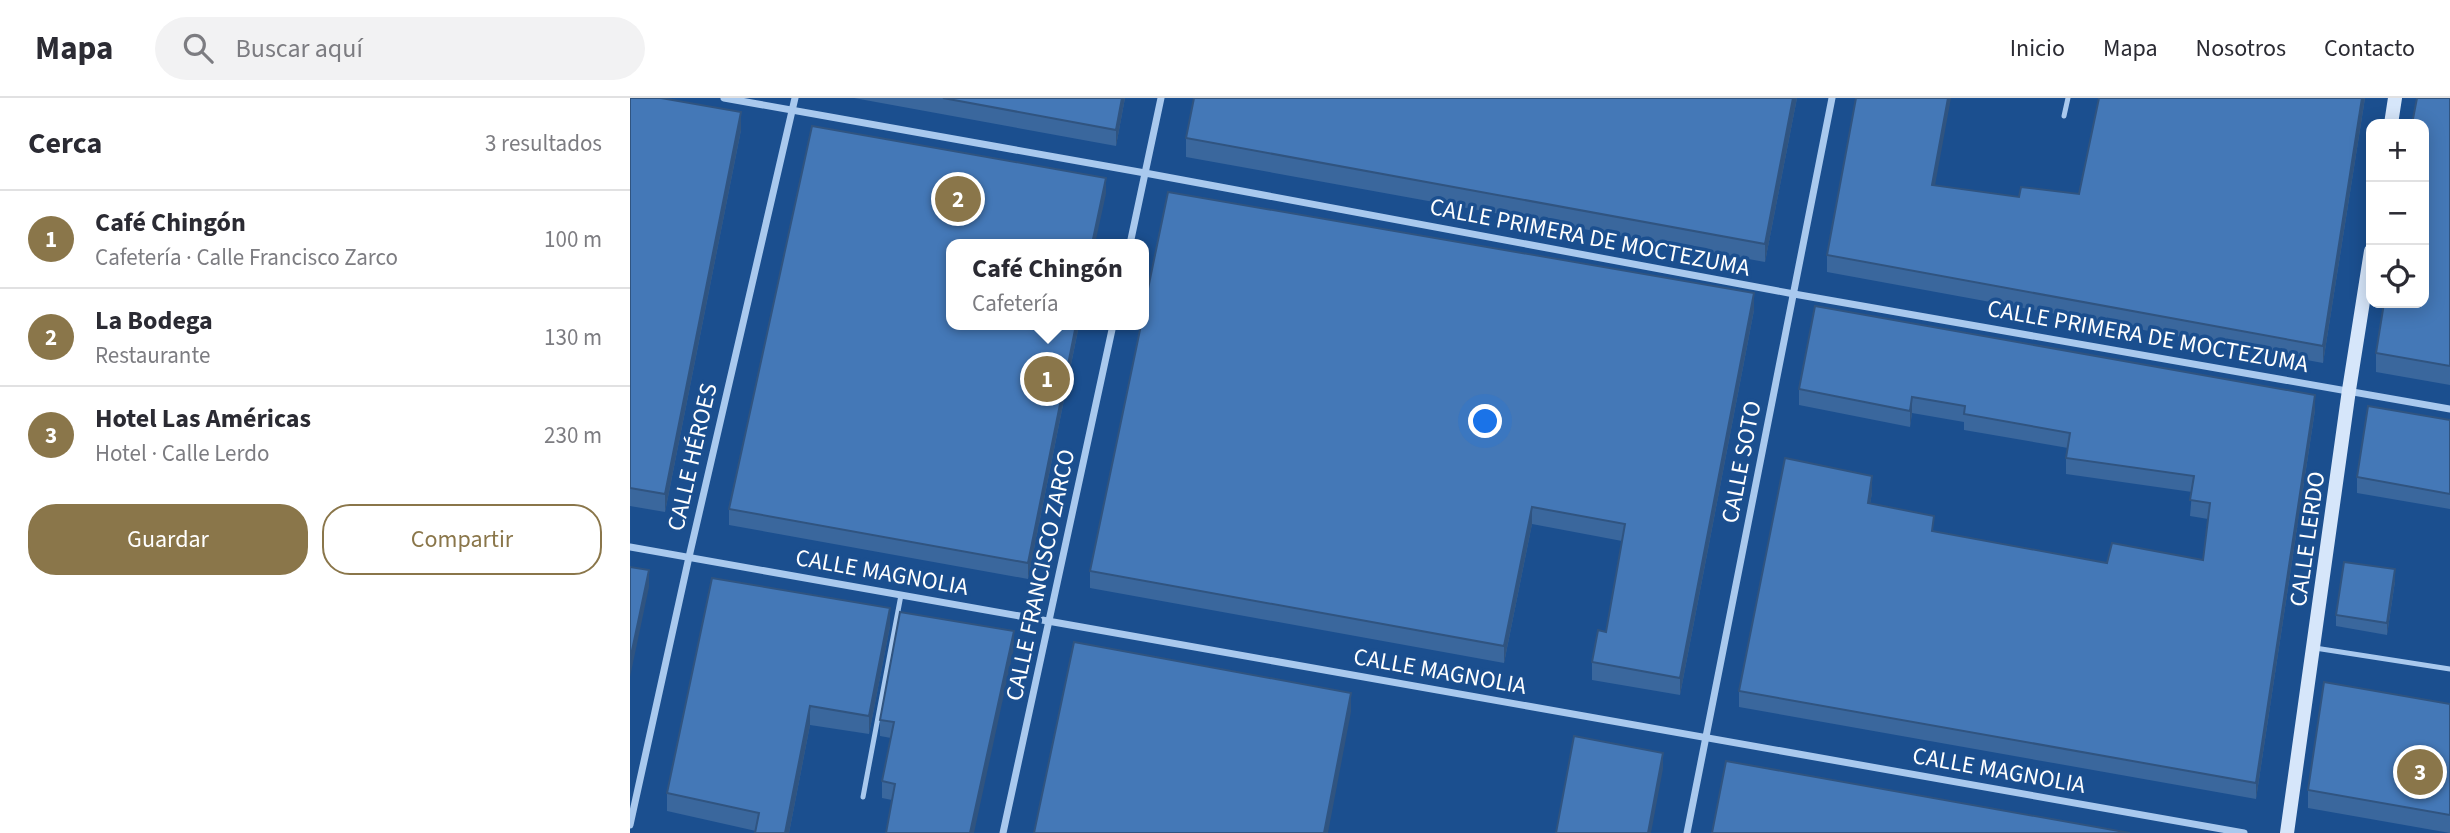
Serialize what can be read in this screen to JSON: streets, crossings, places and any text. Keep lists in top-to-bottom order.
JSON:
{
  "streets": {
    "street": [
      "CALLE PRIMERA DE MOCTEZUMA",
      "CALLE HÉROES",
      "CALLE SOTO",
      "CALLE LERDO",
      "CALLE MAGNOLIA",
      "CALLE FRANCISCO ZARCO"
    ]
  },
  "crossings": [
    ["CALLE PRIMERA DE MOCTEZUMA", "CALLE HÉROES"],
    ["CALLE PRIMERA DE MOCTEZUMA", "CALLE SOTO"],
    ["CALLE PRIMERA DE MOCTEZUMA", "CALLE LERDO"],
    ["CALLE HÉROES", "CALLE MAGNOLIA"],
    ["CALLE SOTO", "CALLE MAGNOLIA"],
    ["CALLE MAGNOLIA", "CALLE FRANCISCO ZARCO"]
  ],
  "page": {
    "header": "Mapa",
    "search": "Buscar aquí",
    "nav": [
      "Inicio",
      "Mapa",
      "Nosotros",
      "Contacto"
    ],
    "heading": ["Cerca", "3 resultados"],
    "map_buttons": ["+", "−"],
    "pins": ["2", "1", "3"],
    "list": [
      {
        "mark": "1",
        "name": "Café Chingón",
        "note": "Cafetería · Calle Francisco Zarco",
        "value": "100 m"
      },
      {
        "mark": "2",
        "name": "La Bodega",
        "note": "Restaurante",
        "value": "130 m"
      },
      {
        "mark": "3",
        "name": "Hotel Las Américas",
        "note": "Hotel · Calle Lerdo",
        "value": "230 m"
      }
    ],
    "popup": ["Café Chingón", "Cafetería"],
    "buttons": ["Guardar", "Compartir"]
  }
}
